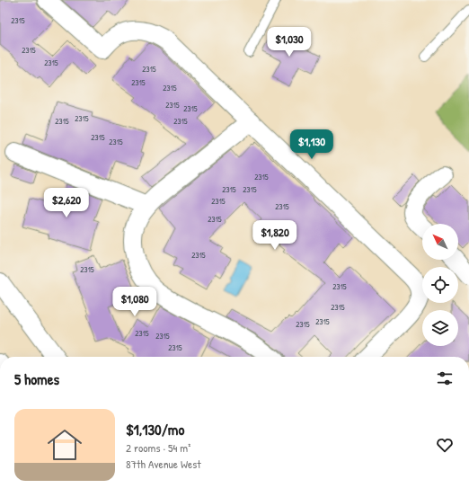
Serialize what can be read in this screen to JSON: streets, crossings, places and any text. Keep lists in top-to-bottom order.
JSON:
{
  "house_numbers": [
    "2315",
    "2315",
    "2315",
    "2315",
    "2315",
    "2315",
    "2315",
    "2315",
    "2315",
    "2315",
    "2315",
    "2315",
    "2315",
    "2315",
    "2315",
    "2315",
    "2315",
    "2315",
    "2315",
    "2315",
    "2315",
    "2315",
    "2315",
    "2315",
    "2315",
    "2315",
    "2315",
    "2315"
  ],
  "north": "top left",
  "page": {
    "price": [
      "$1,030",
      "$1,130",
      "$2,620",
      "$1,820",
      "$1,080"
    ],
    "heading": "5 homes",
    "list": [
      {
        "name": "$1,130/mo",
        "note": "2 rooms · 54 m² · 87th Avenue West"
      }
    ]
  }
}
